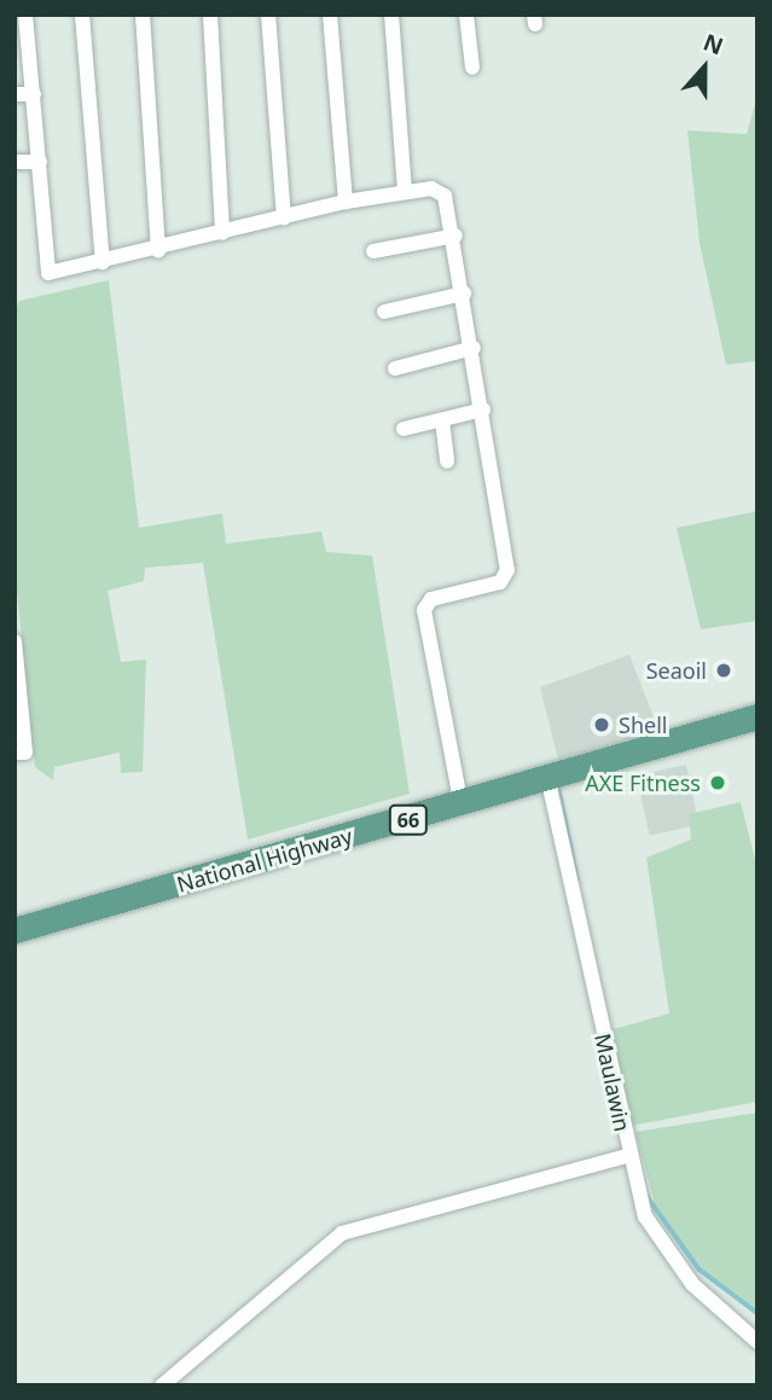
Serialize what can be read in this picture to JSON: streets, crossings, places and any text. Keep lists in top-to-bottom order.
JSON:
{
  "streets": {
    "main road": ["66", "National Highway"],
    "street": ["Maulawin"]
  },
  "crossings": [
    ["National Highway", "Maulawin"]
  ],
  "places": ["Seaoil", "Shell", "AXE Fitness"],
  "north": "top"
}
